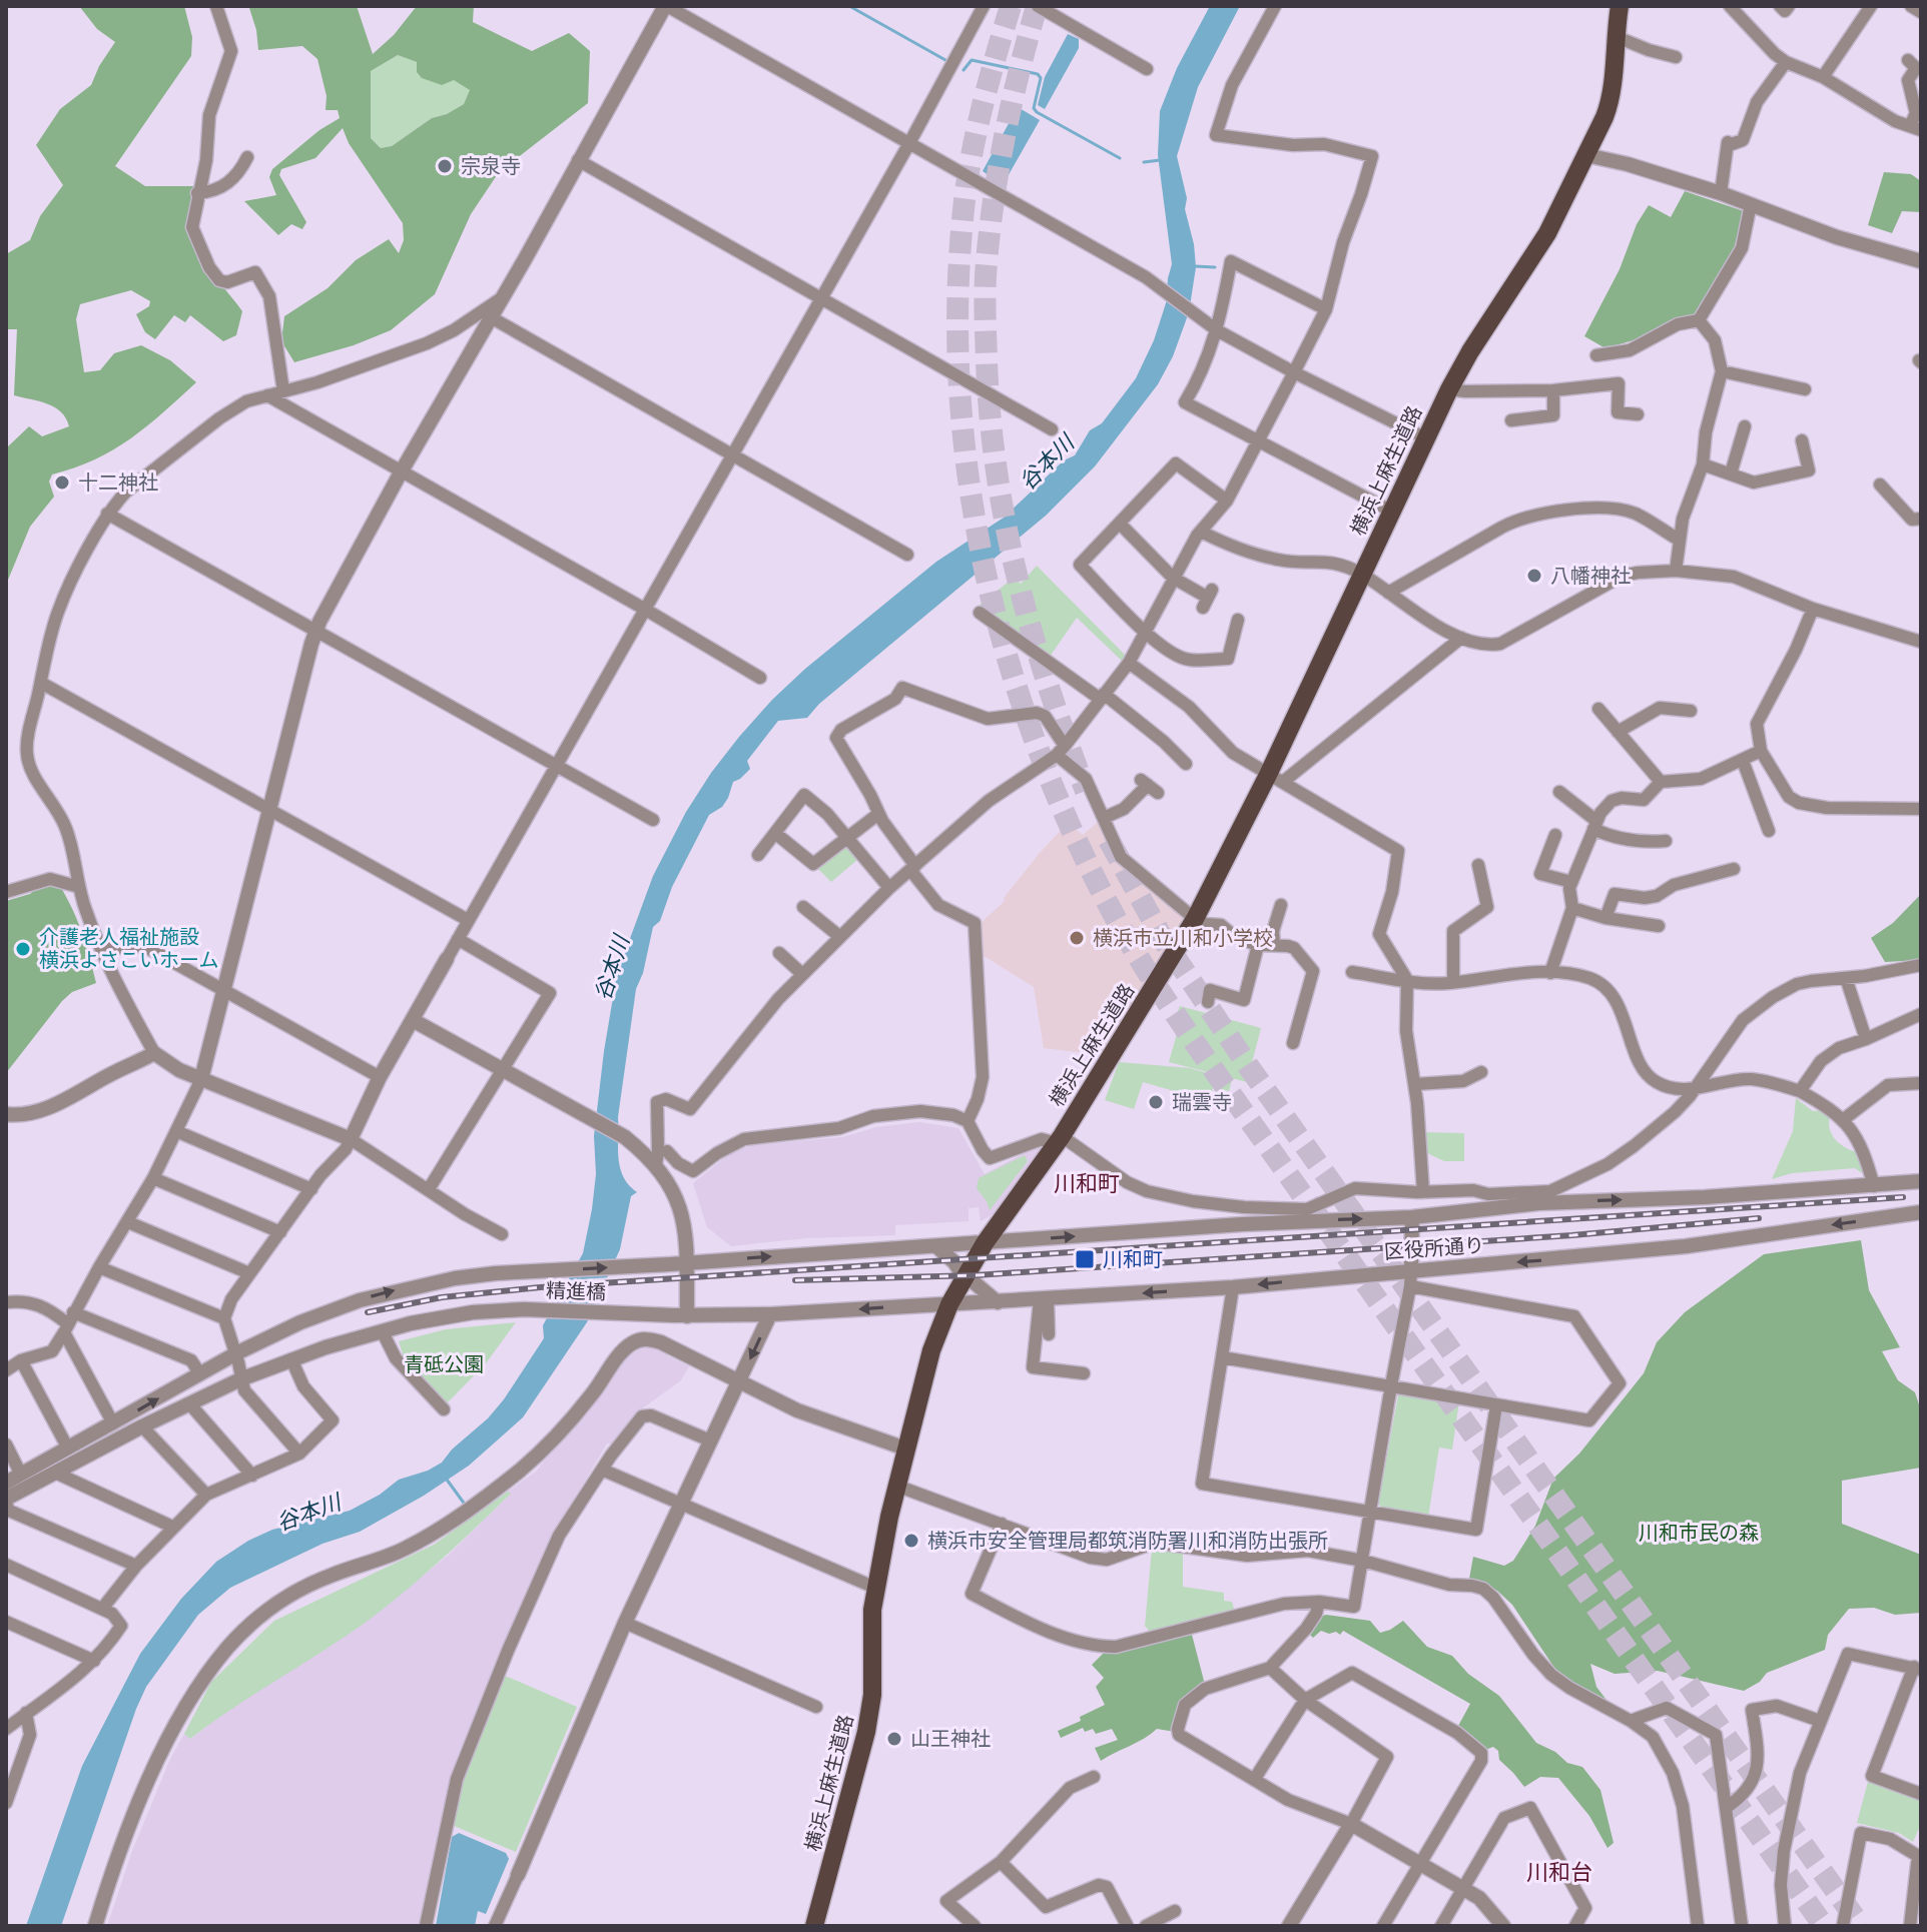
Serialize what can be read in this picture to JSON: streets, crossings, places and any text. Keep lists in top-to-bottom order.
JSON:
{
  "streets": {
    "main road": ["横浜上麻生道路"],
    "street": ["区役所通り", "精進橋"]
  },
  "crossings": [
    ["横浜上麻生道路", "区役所通り"],
    ["区役所通り", "精進橋"]
  ],
  "districts": ["川和町", "川和台"],
  "water": ["谷本川"],
  "parks": ["青砥公園", "川和市民の森"],
  "places": {
    "other": [
      "宗泉寺",
      "十二神社",
      "八幡神社",
      "横浜市立川和小学校",
      "介護老人福祉施設 横浜よさこいホーム",
      "瑞雲寺",
      "横浜市安全管理局都筑消防署川和消防出張所",
      "山王神社"
    ],
    "transit": ["川和町"]
  }
}
